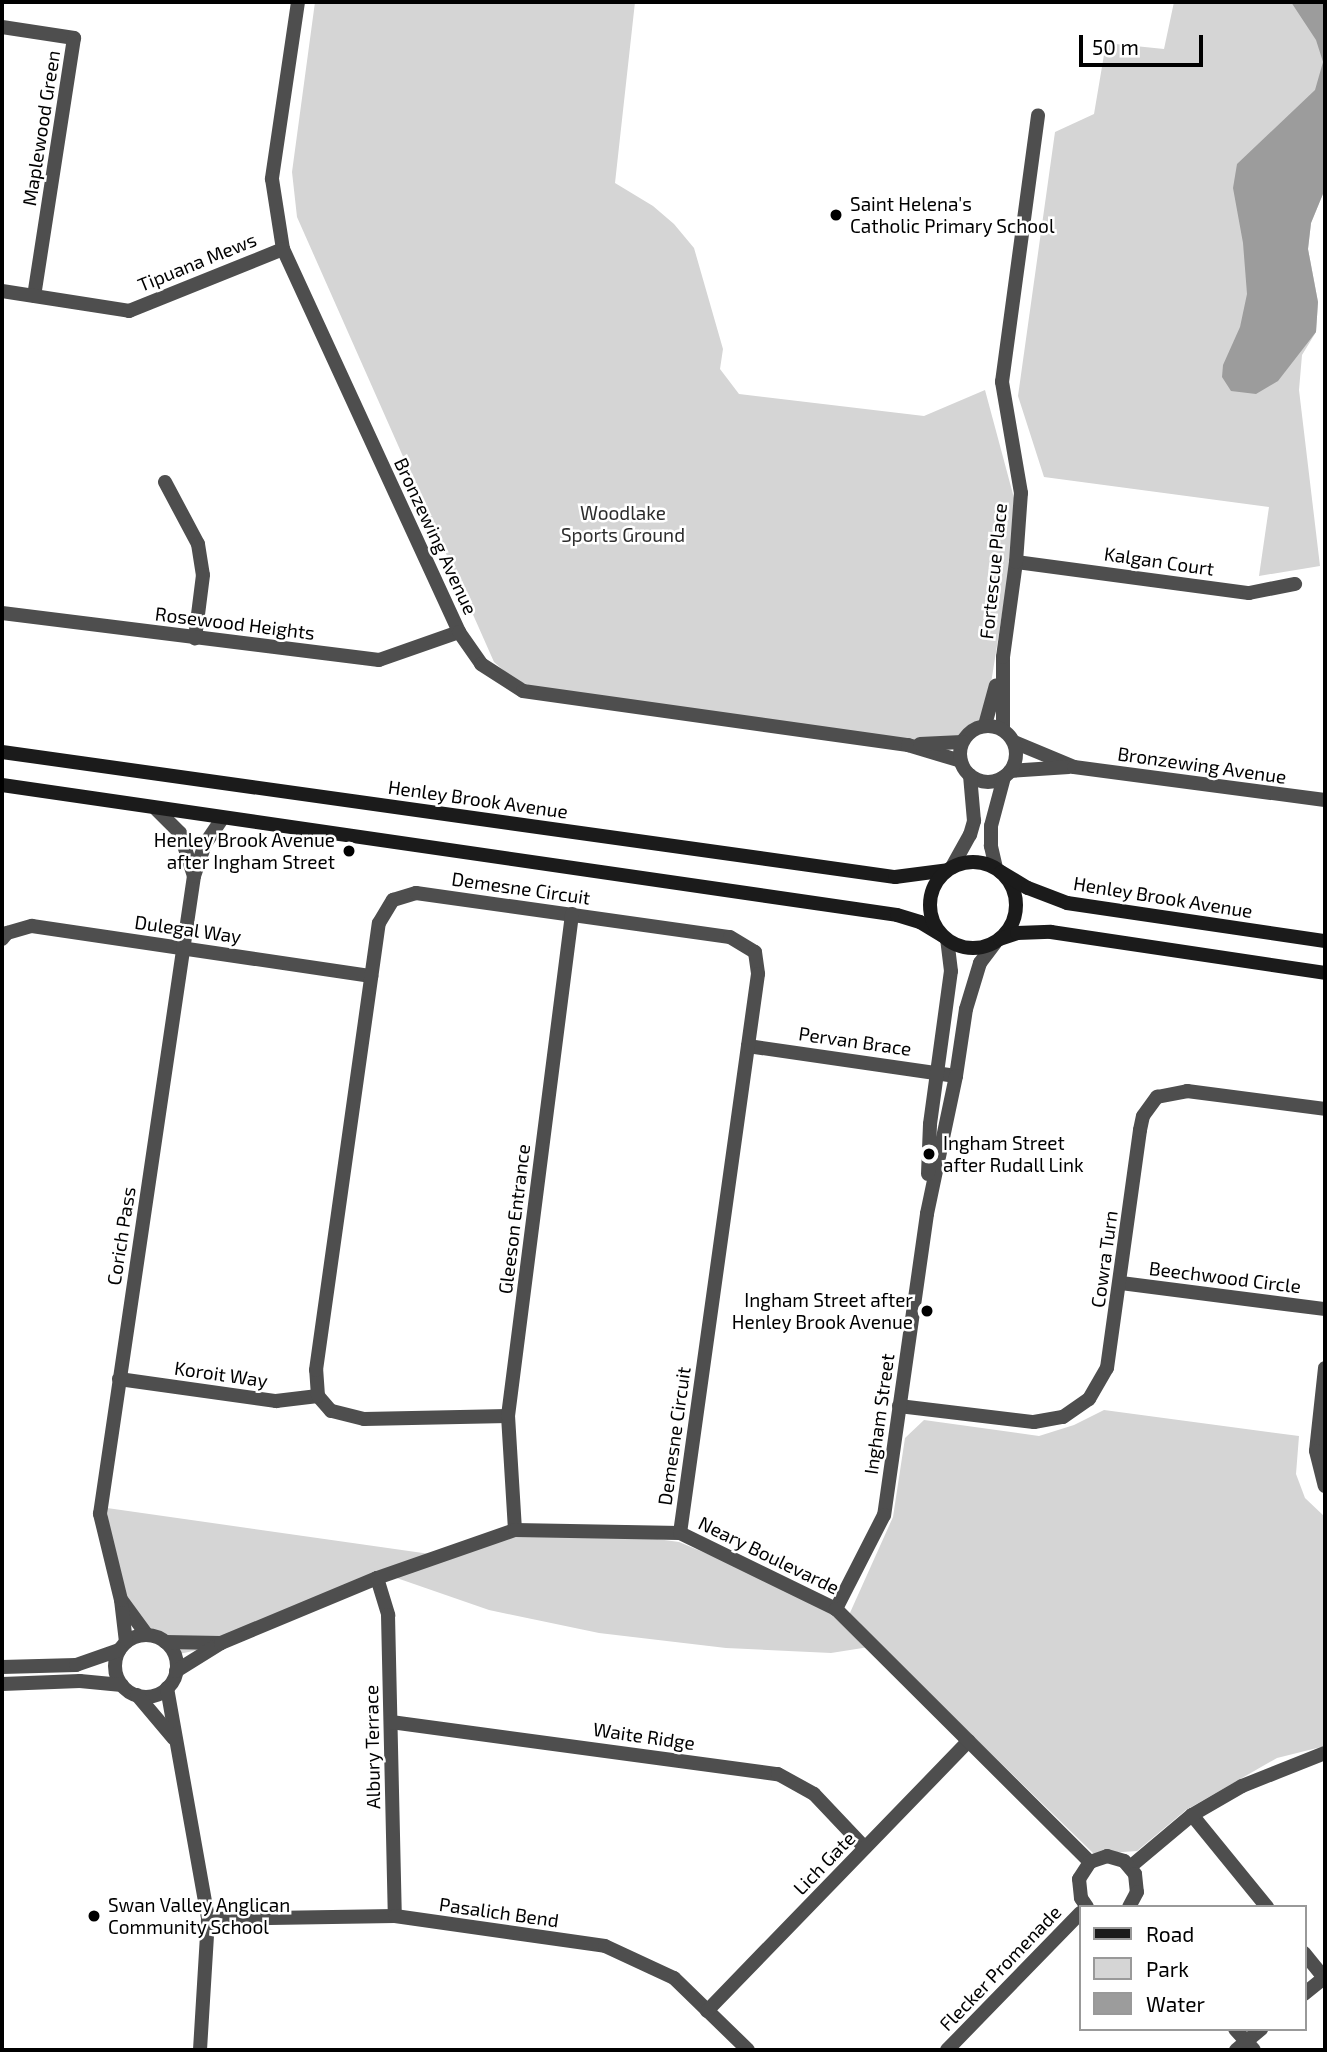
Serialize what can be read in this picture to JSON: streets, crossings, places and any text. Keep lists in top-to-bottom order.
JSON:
{
  "streets": {
    "main road": ["Henley Brook Avenue"],
    "street": [
      "Maplewood Green",
      "Tipuana Mews",
      "Bronzewing Avenue",
      "Kalgan Court",
      "Fortescue Place",
      "Rosewood Heights",
      "Demesne Circuit",
      "Dulegal Way",
      "Pervan Brace",
      "Gleeson Entrance",
      "Corich Pass",
      "Cowra Turn",
      "Beechwood Circle",
      "Koroit Way",
      "Ingham Street",
      "Neary Boulevarde",
      "Waite Ridge",
      "Albury Terrace",
      "Lich Gate",
      "Pasalich Bend",
      "Flecker Promenade"
    ]
  },
  "crossings": [
    ["Maplewood Green", "Tipuana Mews"],
    ["Tipuana Mews", "Bronzewing Avenue"],
    ["Bronzewing Avenue", "Fortescue Place"],
    ["Bronzewing Avenue", "Rosewood Heights"],
    ["Kalgan Court", "Fortescue Place"],
    ["Henley Brook Avenue", "Ingham Street"],
    ["Demesne Circuit", "Dulegal Way"],
    ["Demesne Circuit", "Pervan Brace"],
    ["Demesne Circuit", "Gleeson Entrance"],
    ["Demesne Circuit", "Koroit Way"],
    ["Demesne Circuit", "Neary Boulevarde"],
    ["Dulegal Way", "Corich Pass"],
    ["Pervan Brace", "Ingham Street"],
    ["Gleeson Entrance", "Neary Boulevarde"],
    ["Corich Pass", "Koroit Way"],
    ["Corich Pass", "Neary Boulevarde"],
    ["Cowra Turn", "Beechwood Circle"],
    ["Cowra Turn", "Ingham Street"],
    ["Ingham Street", "Neary Boulevarde"],
    ["Neary Boulevarde", "Albury Terrace"],
    ["Neary Boulevarde", "Lich Gate"],
    ["Waite Ridge", "Albury Terrace"],
    ["Waite Ridge", "Lich Gate"],
    ["Albury Terrace", "Pasalich Bend"],
    ["Lich Gate", "Pasalich Bend"]
  ],
  "parks": ["Woodlake Sports Ground"],
  "places": [
    "Saint Helena's Catholic Primary School",
    "Henley Brook Avenue after Ingham Street",
    "Ingham Street after Rudall Link",
    "Ingham Street after Henley Brook Avenue",
    "Swan Valley Anglican Community School"
  ],
  "legend": ["Road", "Park", "Water"],
  "scale_bar": "50 m"
}
